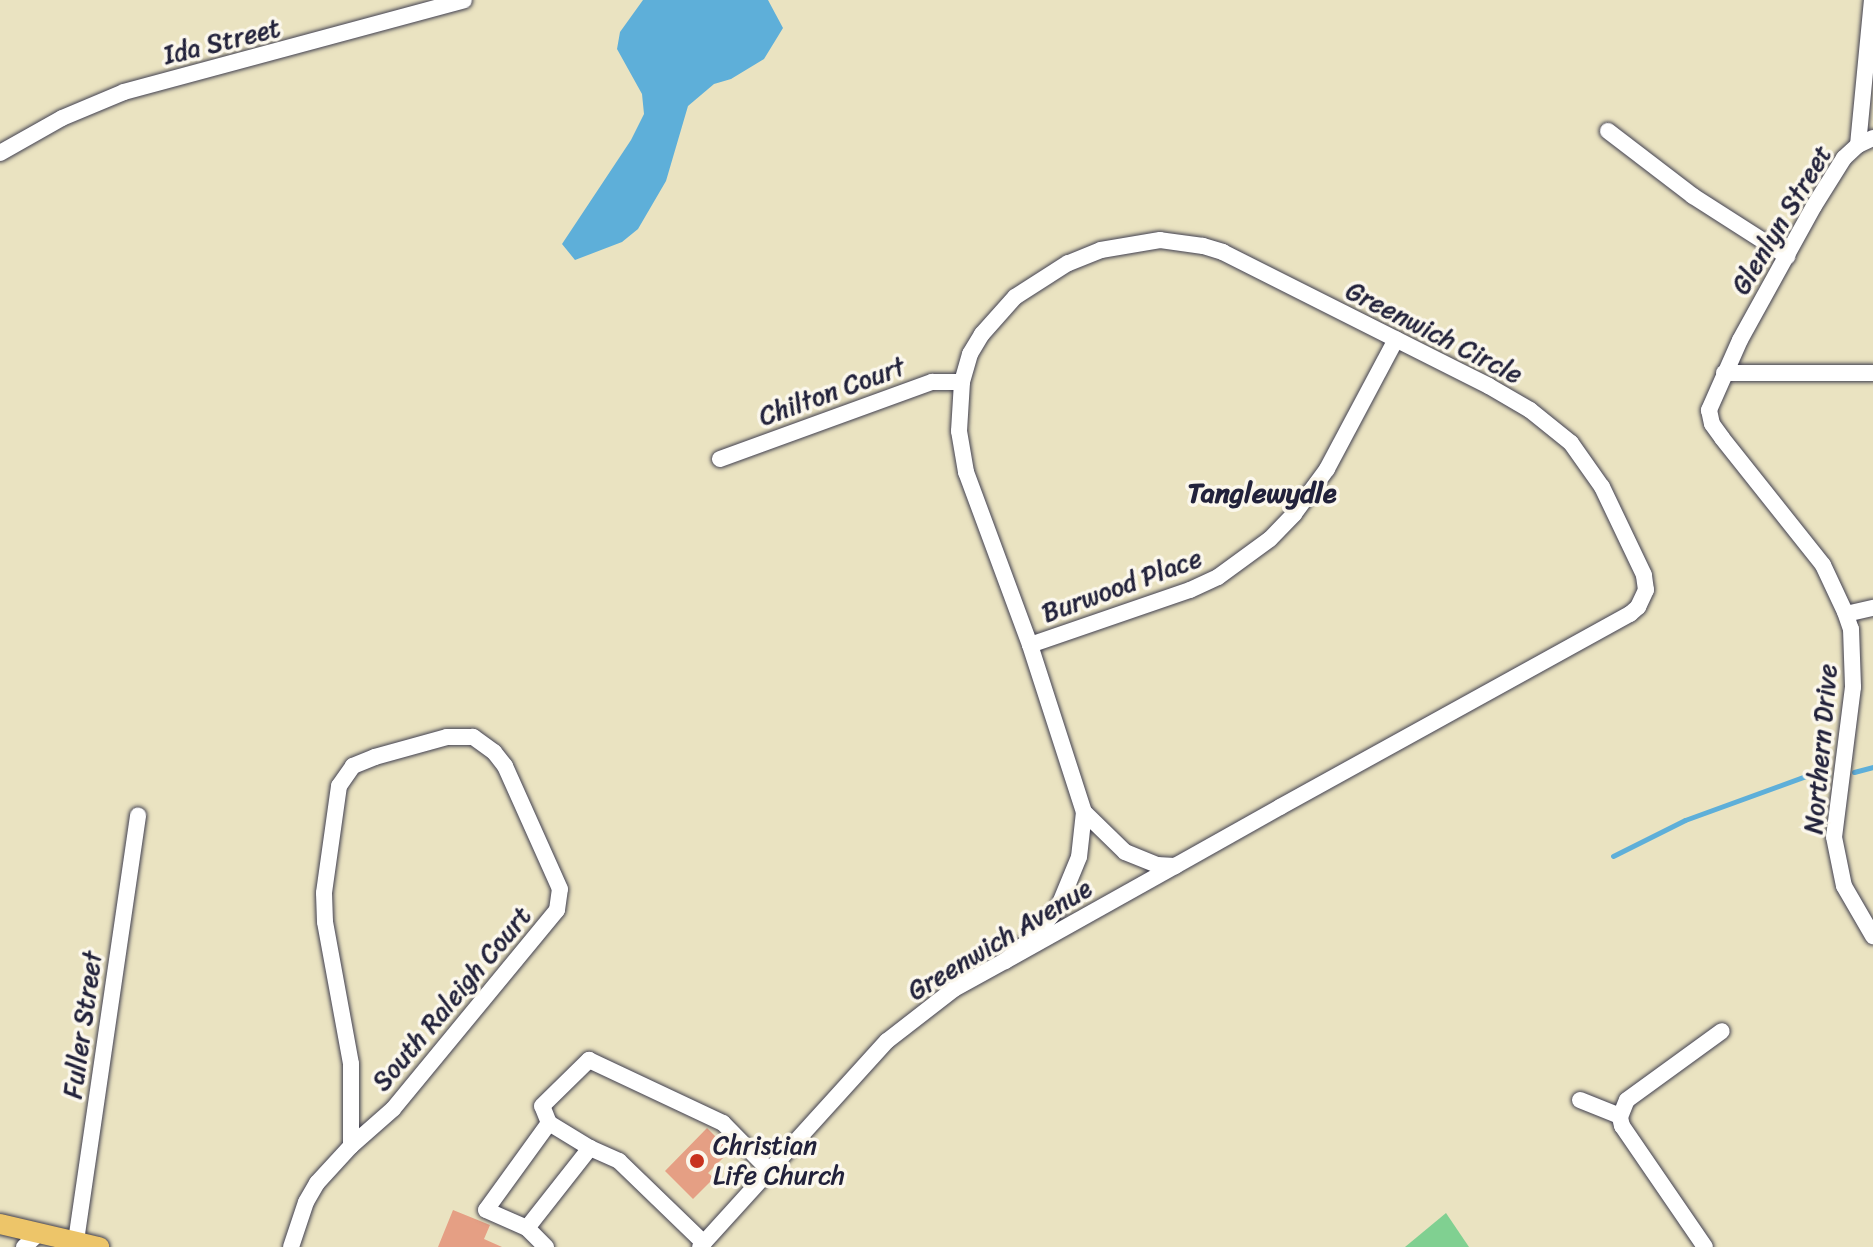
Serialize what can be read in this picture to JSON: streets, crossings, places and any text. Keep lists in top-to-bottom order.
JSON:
{
  "streets": {
    "street": [
      "Ida Street",
      "Glenlyn Street",
      "Greenwich Circle",
      "Chilton Court",
      "Burwood Place",
      "Northern Drive",
      "Greenwich Avenue",
      "South Raleigh Court",
      "Fuller Street"
    ]
  },
  "crossings": [
    ["Glenlyn Street", "Northern Drive"],
    ["Greenwich Circle", "Chilton Court"],
    ["Greenwich Circle", "Burwood Place"],
    ["Greenwich Circle", "Greenwich Avenue"]
  ],
  "districts": ["Tanglewydle"],
  "places": ["Christian Life Church"]
}
